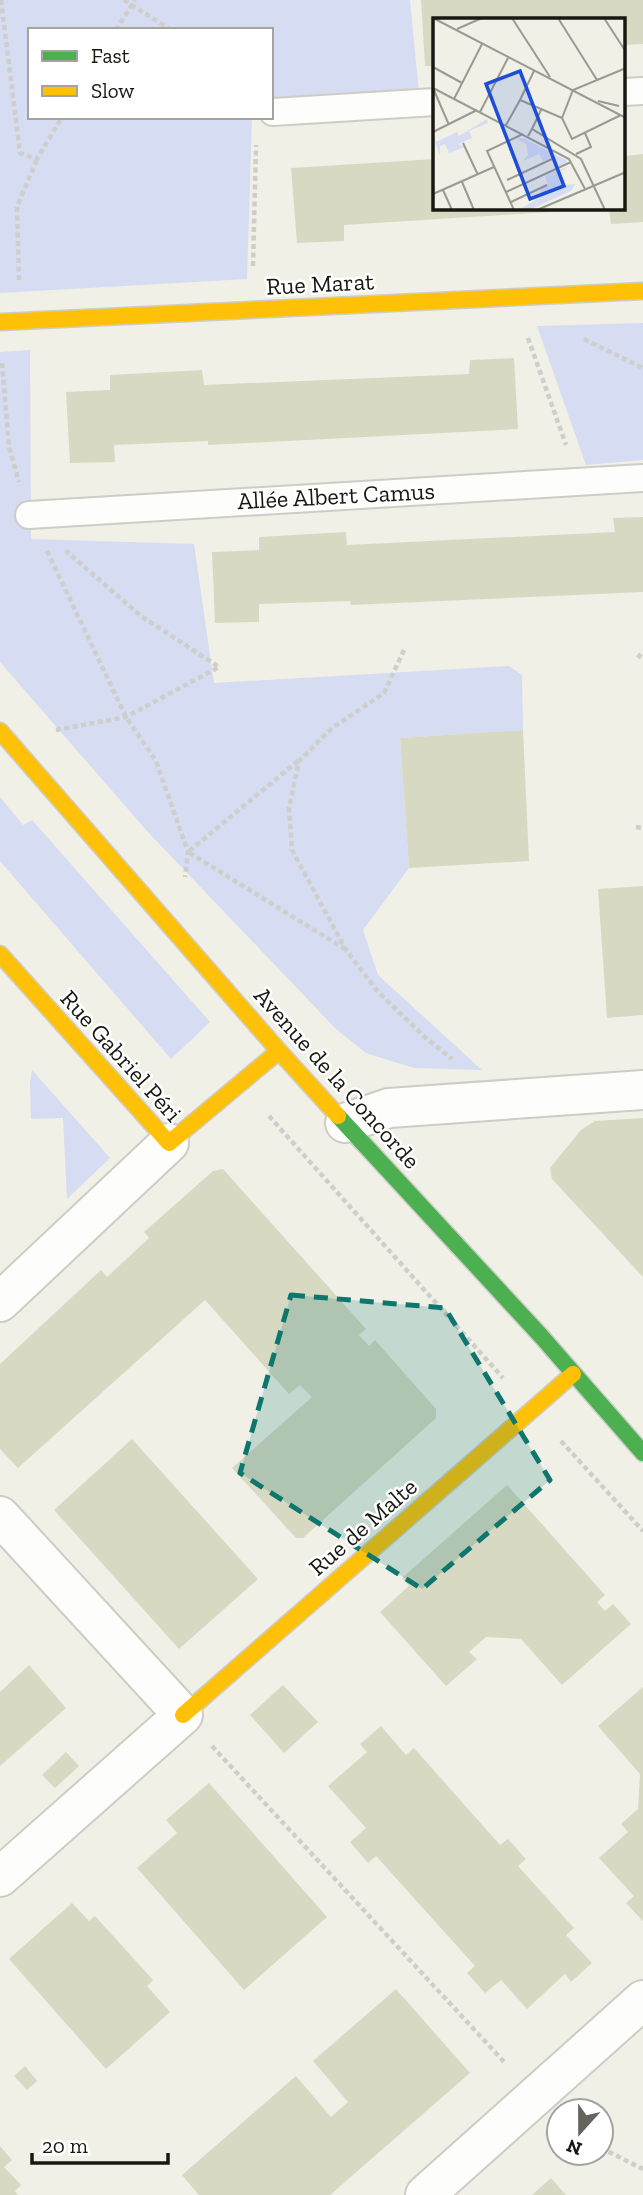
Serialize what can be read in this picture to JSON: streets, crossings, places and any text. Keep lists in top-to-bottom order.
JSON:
{
  "streets": {
    "street": [
      "Rue Marat",
      "Rue Gabriel Péri",
      "Avenue de la Concorde",
      "Rue de Malte"
    ],
    "lane": ["Allée Albert Camus"]
  },
  "crossings": [
    ["Rue Gabriel Péri", "Avenue de la Concorde"],
    ["Avenue de la Concorde", "Rue de Malte"]
  ],
  "legend": ["Fast", "Slow"],
  "scale_bar": "20 m",
  "north": "bottom"
}
